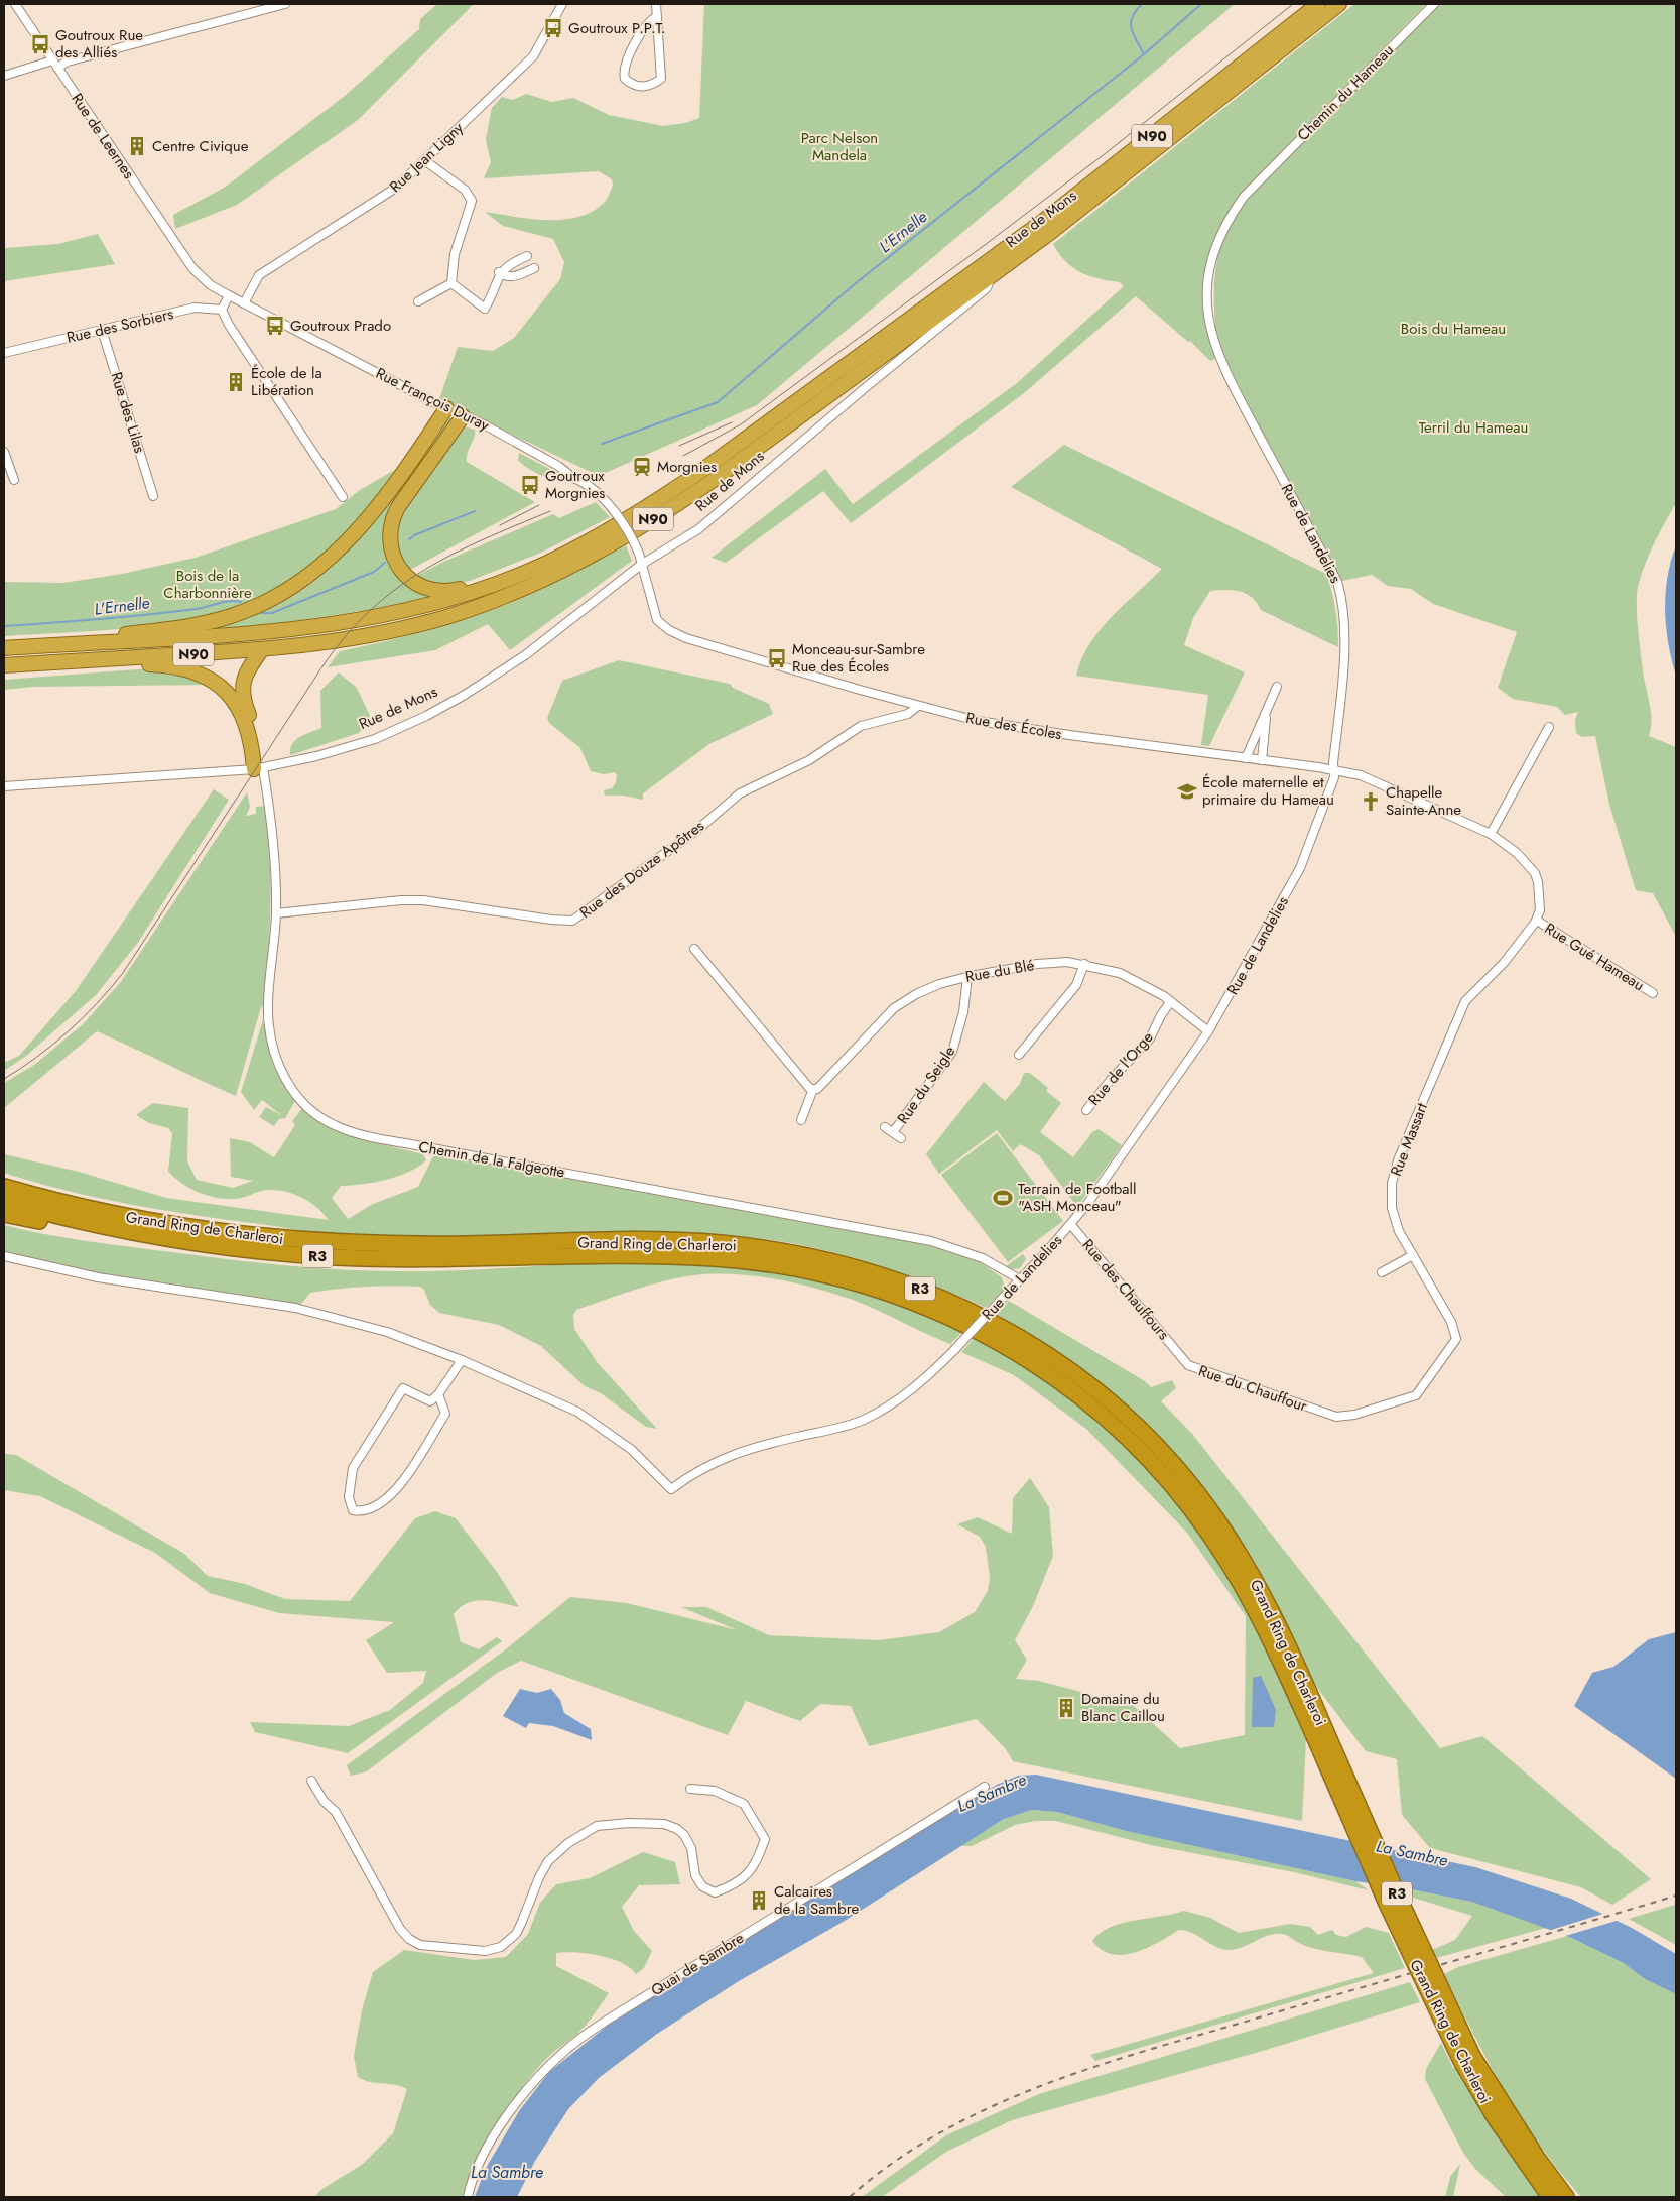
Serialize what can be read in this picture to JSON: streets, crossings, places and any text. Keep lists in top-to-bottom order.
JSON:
{
  "streets": {
    "highway": [
      "N90",
      "Rue de Mons",
      "Grand Ring de Charleroi",
      "R3"
    ],
    "street": [
      "Chemin du Hameau",
      "Rue de Leernes",
      "Rue Jean Ligny",
      "Rue des Sorbiers",
      "Rue François Duray",
      "Rue des Lilas",
      "Rue de Landelies",
      "Rue des Écoles",
      "Rue des Douze Apôtres",
      "Rue Gué Hameau",
      "Rue du Blé",
      "Rue de l'Orge",
      "Rue du Seigle",
      "Rue Massart",
      "Chemin de la Falgeotte",
      "Rue des Chauffours",
      "Rue du Chauffour",
      "Quai de Sambre"
    ]
  },
  "crossings": [
    ["Chemin du Hameau", "Rue de Landelies"],
    ["Rue de Leernes", "Rue François Duray"],
    ["N90", "Rue de Mons"],
    ["Rue Jean Ligny", "Rue François Duray"],
    ["Rue de Mons", "Rue François Duray"],
    ["Rue de Mons", "Chemin de la Falgeotte"],
    ["Rue des Sorbiers", "Rue des Lilas"],
    ["Rue François Duray", "Rue des Écoles"],
    ["Rue de Landelies", "Rue des Écoles"],
    ["Rue de Landelies", "Rue du Blé"],
    ["Rue de Landelies", "Chemin de la Falgeotte"],
    ["Rue de Landelies", "Rue des Chauffours"],
    ["Rue des Écoles", "Rue des Douze Apôtres"],
    ["Rue des Écoles", "Rue Gué Hameau"],
    ["Rue des Écoles", "Rue Massart"],
    ["Rue des Douze Apôtres", "Chemin de la Falgeotte"],
    ["Rue Gué Hameau", "Rue Massart"],
    ["Rue du Blé", "Rue de l'Orge"],
    ["Rue du Blé", "Rue du Seigle"],
    ["Rue Massart", "Rue du Chauffour"],
    ["Rue des Chauffours", "Rue du Chauffour"]
  ],
  "water": ["L'Ernelle", "La Sambre"],
  "parks": [
    "Parc Nelson Mandela",
    "Bois du Hameau",
    "Terril du Hameau",
    "Bois de la Charbonnière"
  ],
  "places": {
    "bus stop": [
      "Goutroux P.P.T.",
      "Goutroux Rue des Alliés",
      "Goutroux Prado",
      "Goutroux Morgnies",
      "Monceau-sur-Sambre Rue des Écoles"
    ],
    "building": [
      "Centre Civique",
      "École de la Libération",
      "Domaine du Blanc Caillou",
      "Calcaires de la Sambre"
    ],
    "station": ["Morgnies"],
    "school or university": ["École maternelle et primaire du Hameau"],
    "church": ["Chapelle Sainte-Anne"],
    "sports": ["Terrain de Football \"ASH Monceau\""]
  }
}
